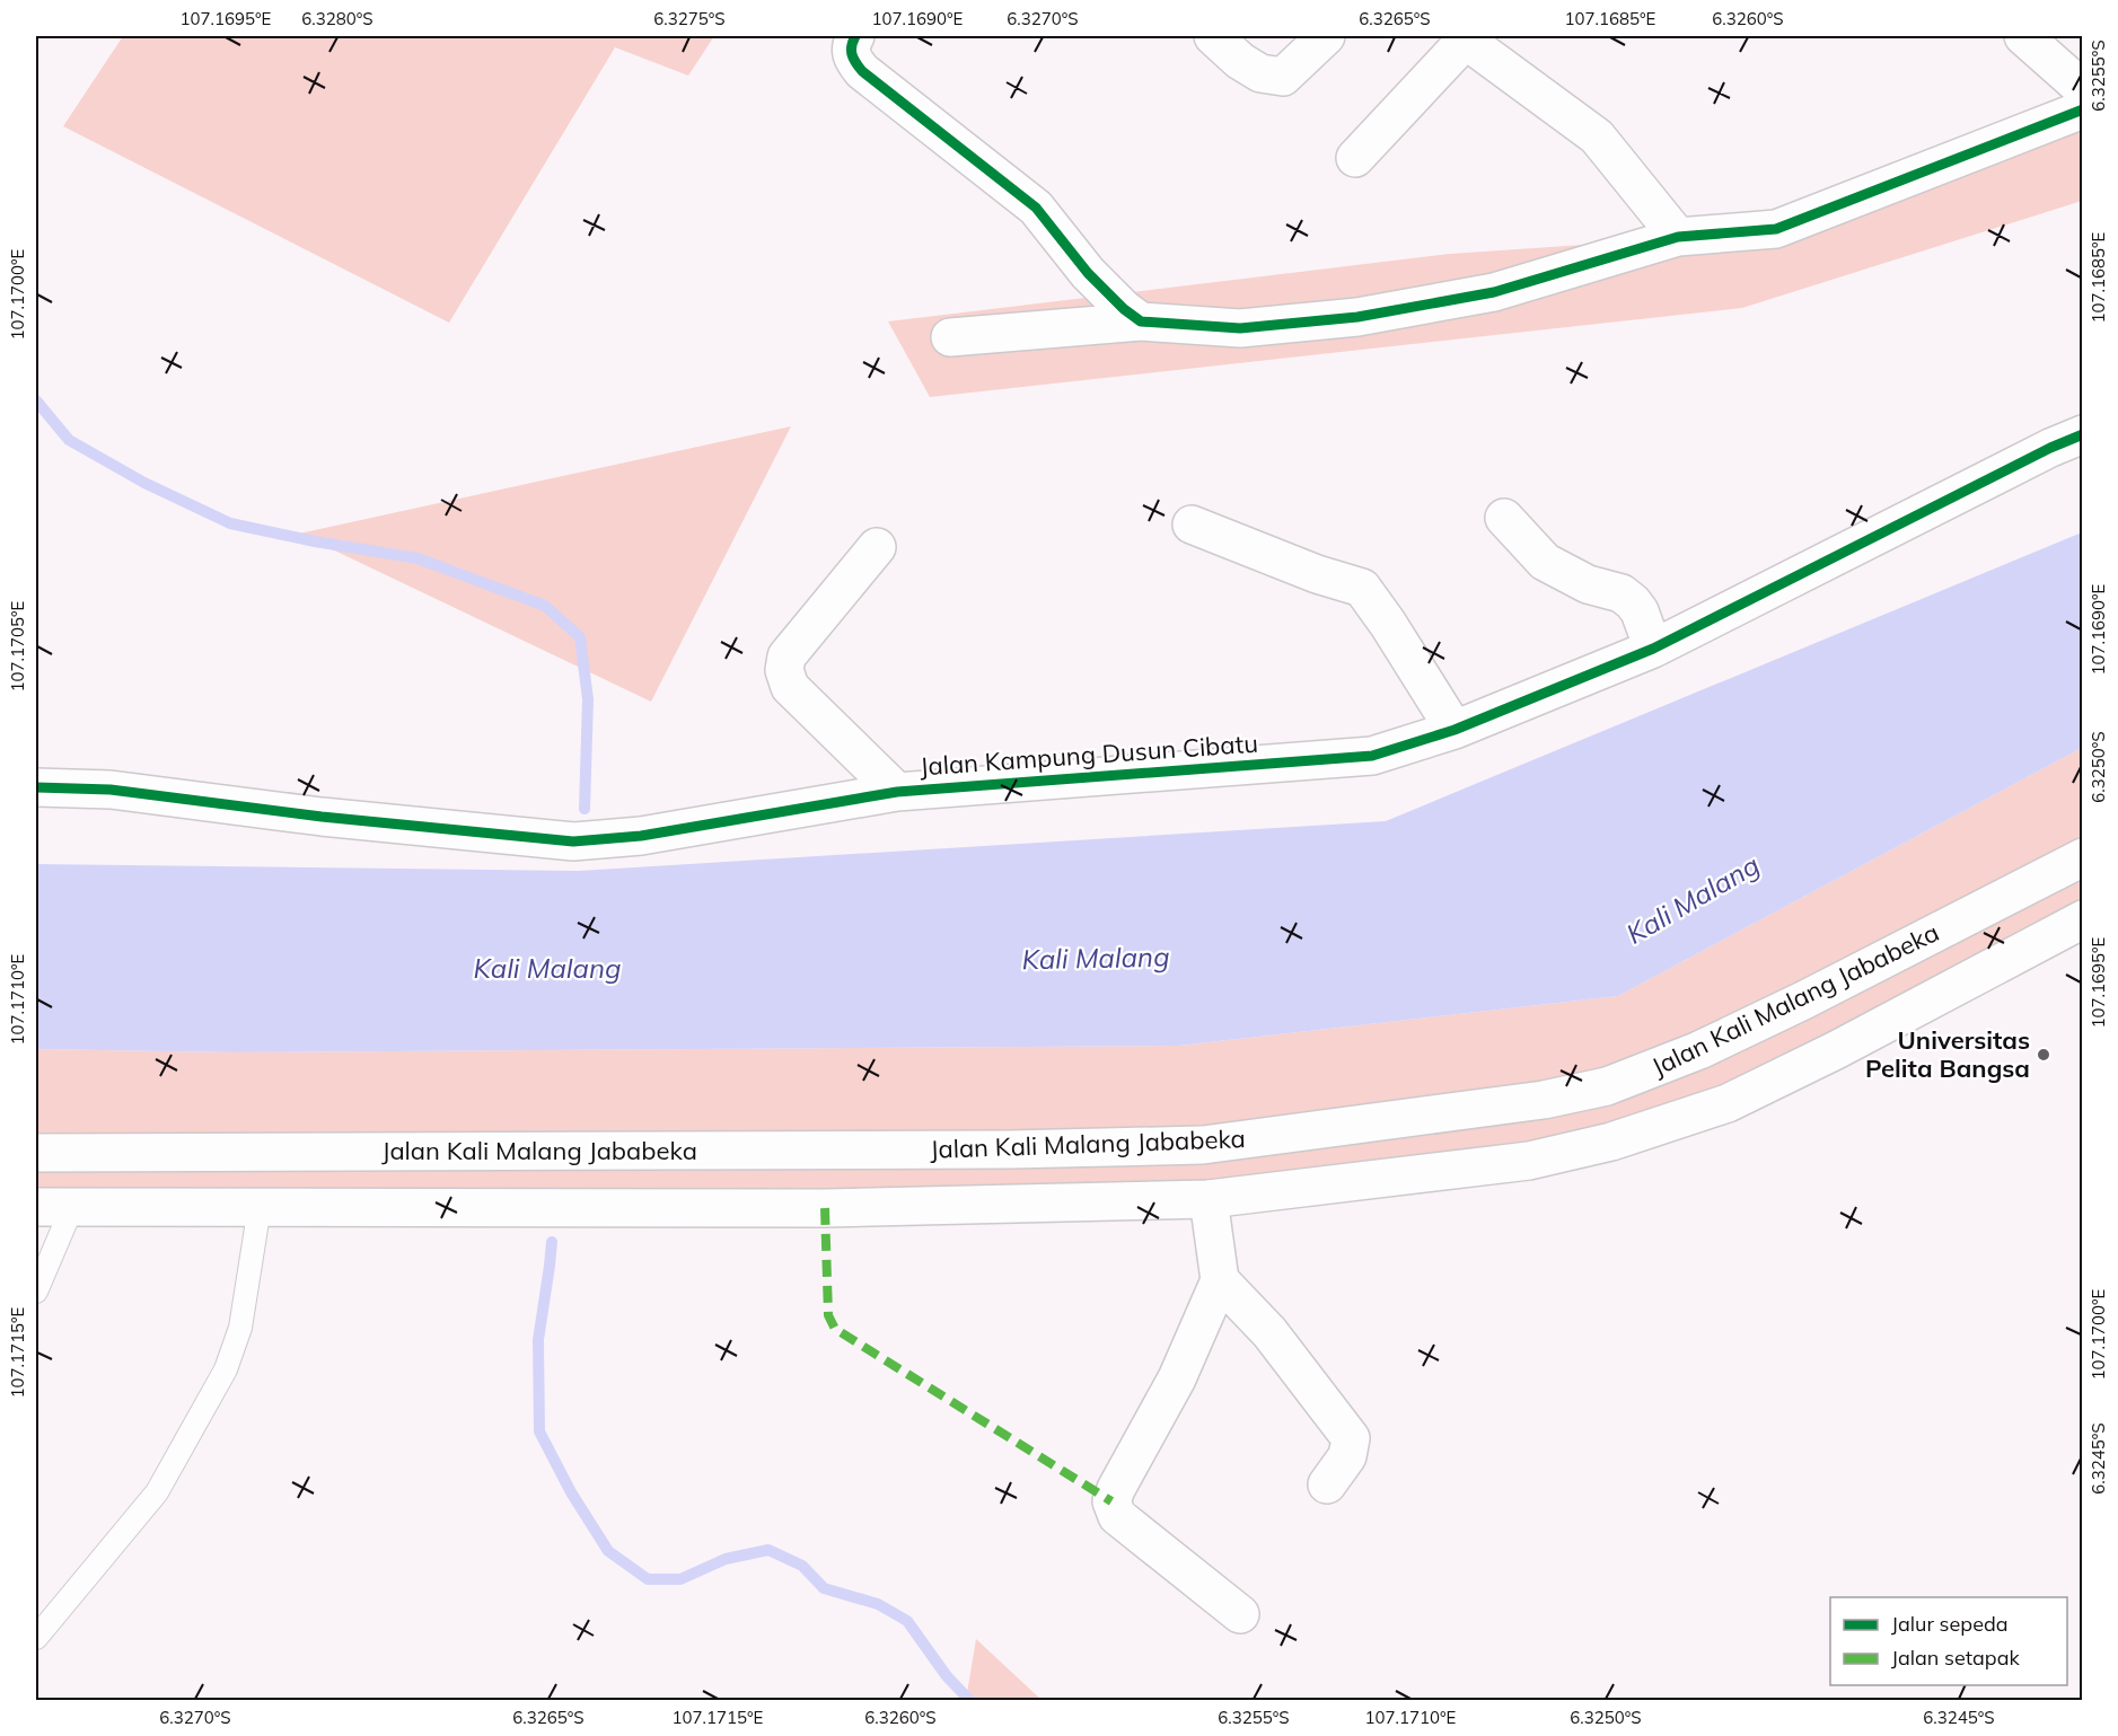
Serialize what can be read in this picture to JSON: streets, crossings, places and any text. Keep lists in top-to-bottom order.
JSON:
{
  "streets": {
    "street": ["Jalan Kampung Dusun Cibatu", "Jalan Kali Malang Jababeka"]
  },
  "water": ["Kali Malang"],
  "places": ["Universitas Pelita Bangsa"],
  "legend": ["Jalur sepeda", "Jalan setapak"],
  "coordinates": [
    "107.1695°E",
    "6.3280°S",
    "6.3275°S",
    "107.1690°E",
    "6.3270°S",
    "6.3265°S",
    "107.1685°E",
    "6.3260°S",
    "6.3255°S",
    "107.1700°E",
    "107.1705°E",
    "6.3250°S",
    "107.1710°E",
    "107.1715°E",
    "6.3245°S"
  ]
}
